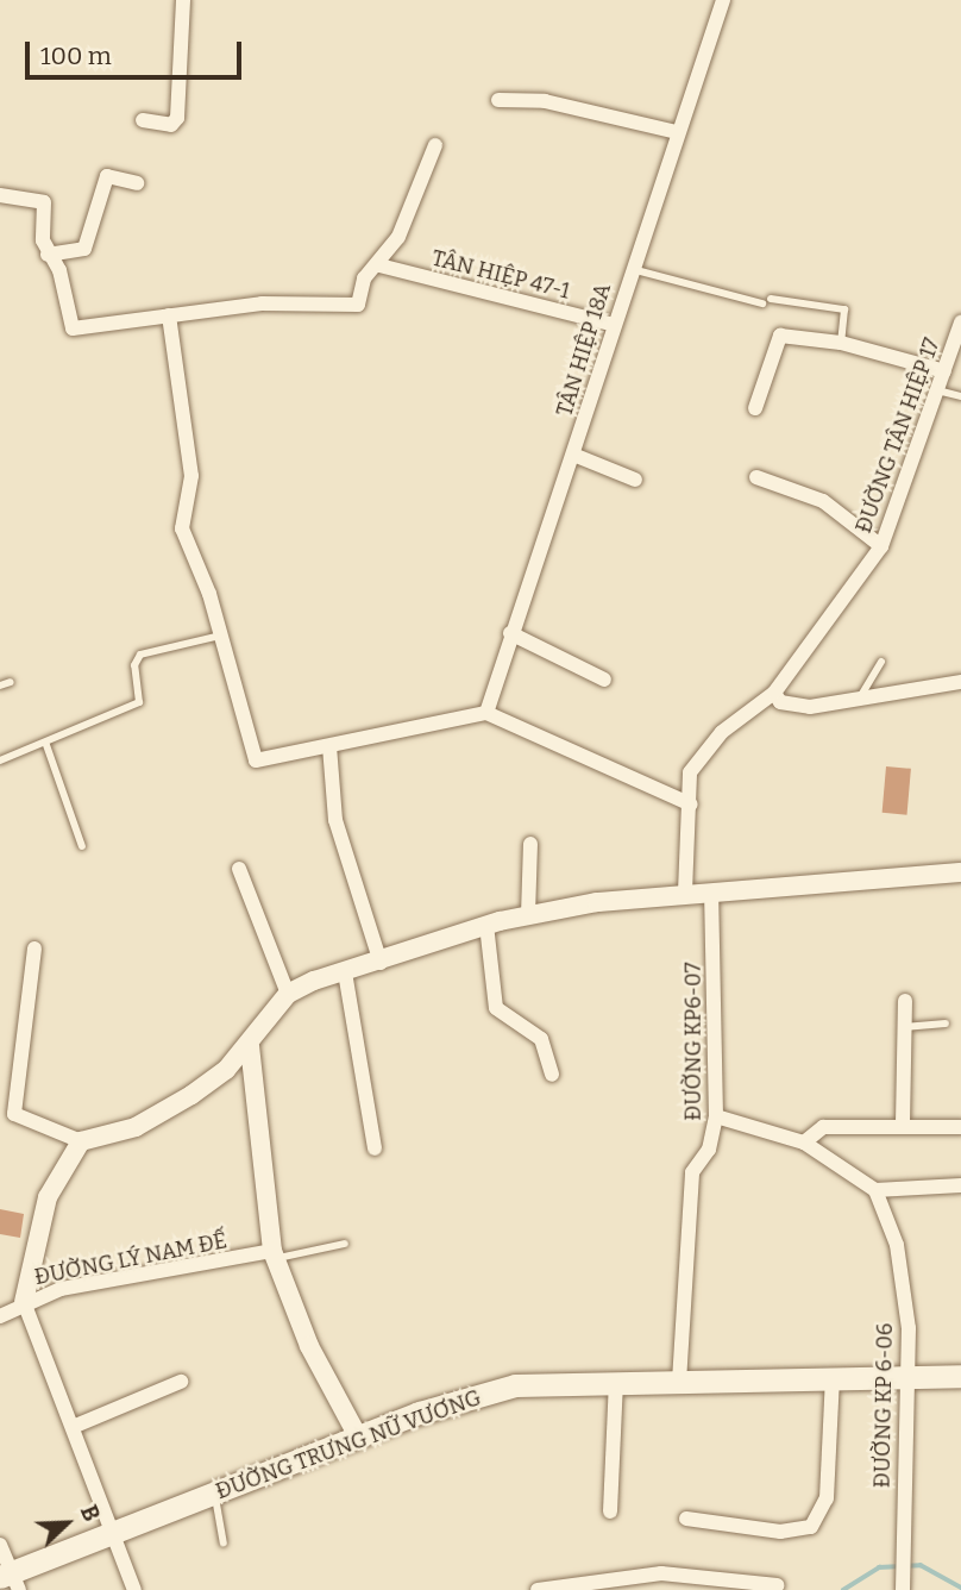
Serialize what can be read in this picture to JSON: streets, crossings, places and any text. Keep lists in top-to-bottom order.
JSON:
{
  "streets": {
    "main road": ["ĐƯỜNG TRƯNG NỮ VƯƠNG"],
    "street": [
      "TÂN HIỆP 47-1",
      "TÂN HIỆP 18A",
      "ĐƯỜNG TÂN HIỆP 17",
      "ĐƯỜNG KP6-07",
      "ĐƯỜNG LÝ NAM ĐẾ",
      "ĐƯỜNG KP 6-06"
    ]
  },
  "crossings": [
    ["TÂN HIỆP 47-1", "TÂN HIỆP 18A"],
    ["ĐƯỜNG KP6-07", "ĐƯỜNG TRƯNG NỮ VƯƠNG"],
    ["ĐƯỜNG KP 6-06", "ĐƯỜNG TRƯNG NỮ VƯƠNG"]
  ],
  "scale_bar": "100 m",
  "north": "top right"
}
